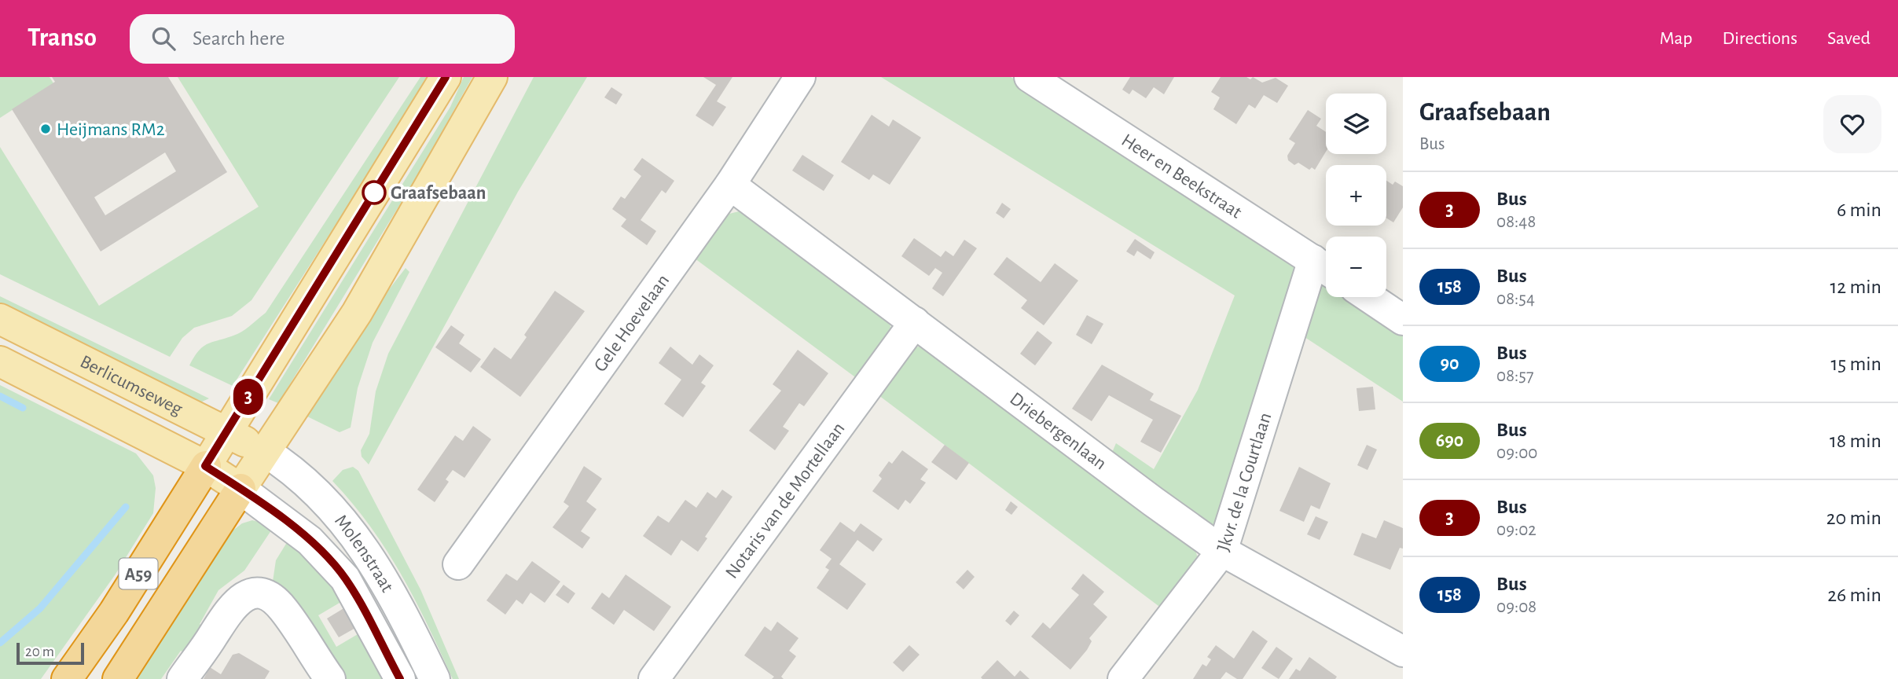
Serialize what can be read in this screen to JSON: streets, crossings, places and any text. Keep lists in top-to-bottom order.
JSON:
{
  "streets": {
    "highway": ["A59"],
    "main road": ["Berlicumseweg"],
    "street": [
      "Heer en Beekstraat",
      "Gele Hoevelaan",
      "Driebergenlaan",
      "Jkvr. de la Courtlaan",
      "Notaris van de Mortellaan",
      "Molenstraat"
    ]
  },
  "crossings": [
    ["Heer en Beekstraat", "Jkvr. de la Courtlaan"],
    ["Gele Hoevelaan", "Driebergenlaan"],
    ["Berlicumseweg", "Molenstraat"],
    ["Berlicumseweg", "A59"],
    ["Driebergenlaan", "Jkvr. de la Courtlaan"],
    ["Driebergenlaan", "Notaris van de Mortellaan"],
    ["Molenstraat", "A59"]
  ],
  "places": ["Heijmans RM2", "Graafsebaan"],
  "lines": ["bus line 3"],
  "scale_bar": "20 m",
  "page": {
    "header": "Transo",
    "search": "Search here",
    "nav": ["Map", "Directions", "Saved"],
    "on_map": "3",
    "heading": ["Graafsebaan", "Bus"],
    "map_buttons": ["+", "−"],
    "list": [
      {
        "mark": "3",
        "name": "Bus",
        "note": "08:48",
        "value": "6 min"
      },
      {
        "mark": "158",
        "name": "Bus",
        "note": "08:54",
        "value": "12 min"
      },
      {
        "mark": "90",
        "name": "Bus",
        "note": "08:57",
        "value": "15 min"
      },
      {
        "mark": "690",
        "name": "Bus",
        "note": "09:00",
        "value": "18 min"
      },
      {
        "mark": "3",
        "name": "Bus",
        "note": "09:02",
        "value": "20 min"
      },
      {
        "mark": "158",
        "name": "Bus",
        "note": "09:08",
        "value": "26 min"
      }
    ],
    "scale": "20 m"
  }
}
